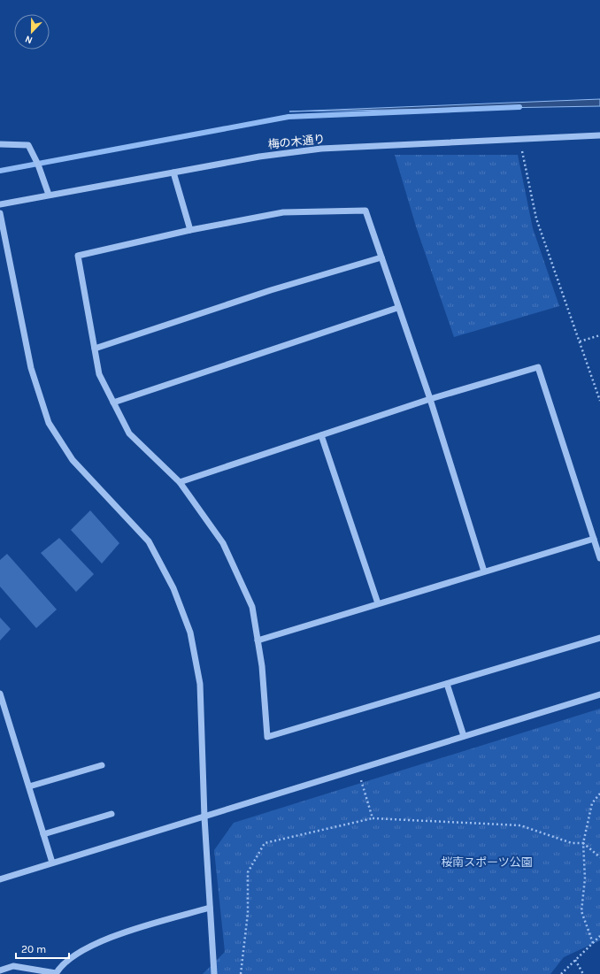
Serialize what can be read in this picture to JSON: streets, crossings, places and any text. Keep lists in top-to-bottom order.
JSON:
{
  "streets": {
    "street": ["梅の木通り"]
  },
  "parks": ["桜南スポーツ公園"],
  "scale_bar": "20 m",
  "north": "bottom"
}
